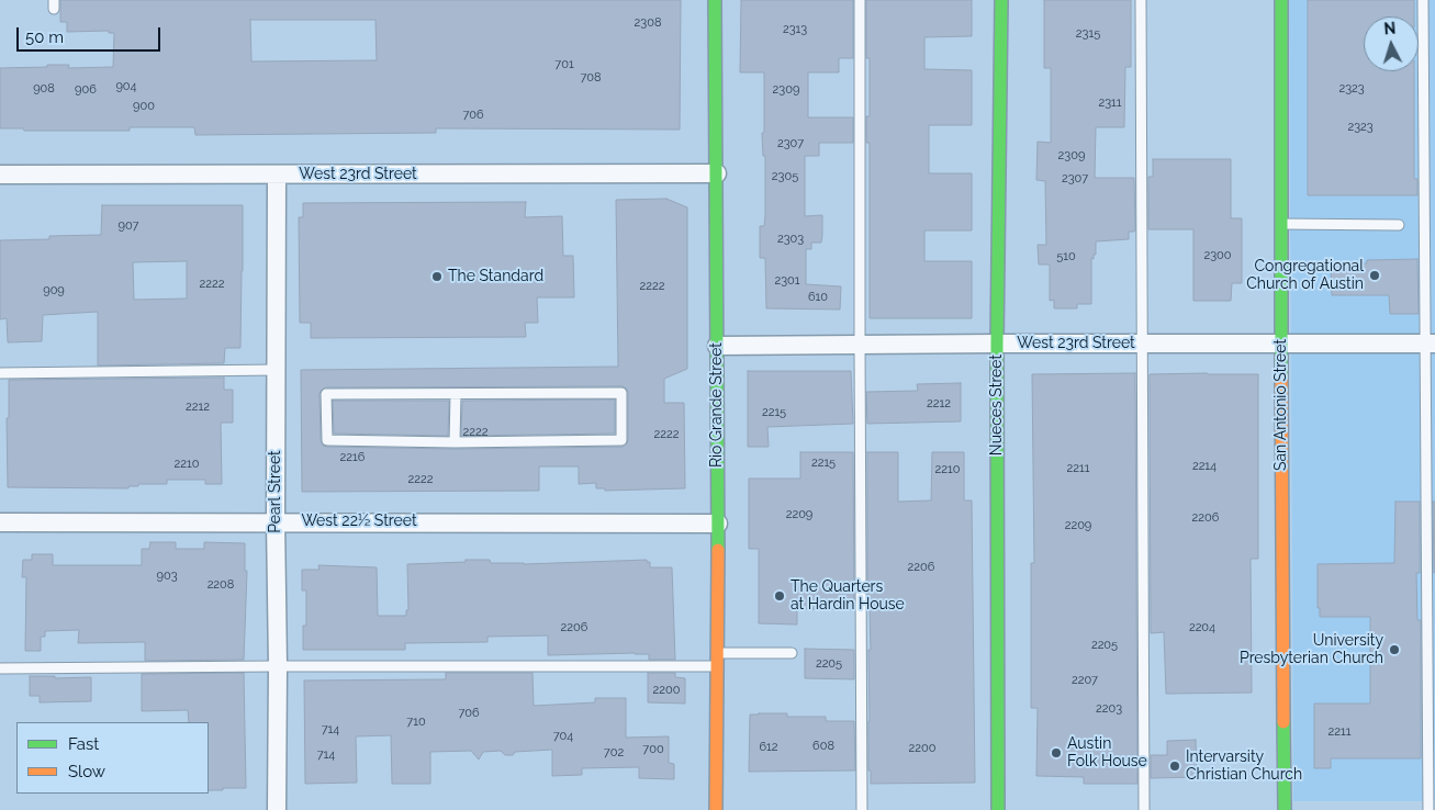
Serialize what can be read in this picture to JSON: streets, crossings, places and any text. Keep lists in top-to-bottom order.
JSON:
{
  "streets": {
    "street": [
      "West 23rd Street",
      "Rio Grande Street",
      "Nueces Street",
      "San Antonio Street",
      "Pearl Street",
      "West 22½ Street"
    ]
  },
  "crossings": [
    ["West 23rd Street", "Rio Grande Street"],
    ["West 23rd Street", "Nueces Street"],
    ["West 23rd Street", "San Antonio Street"],
    ["West 23rd Street", "Pearl Street"],
    ["Rio Grande Street", "West 22½ Street"],
    ["Pearl Street", "West 22½ Street"]
  ],
  "places": [
    "Congregational Church of Austin",
    "The Standard",
    "The Quarters at Hardin House",
    "University Presbyterian Church",
    "Austin Folk House",
    "Intervarsity Christian Church"
  ],
  "house_numbers": [
    "2308",
    "2313",
    "2315",
    "701",
    "708",
    "904",
    "908",
    "2323",
    "906",
    "2309",
    "2311",
    "900",
    "706",
    "2323",
    "2307",
    "2309",
    "2305",
    "2307",
    "907",
    "2303",
    "2300",
    "510",
    "2301",
    "2222",
    "2222",
    "909",
    "610",
    "2212",
    "2212",
    "2215",
    "2222",
    "2222",
    "2216",
    "2215",
    "2210",
    "2214",
    "2211",
    "2210",
    "2222",
    "2209",
    "2206",
    "2209",
    "2206",
    "903",
    "2208",
    "2206",
    "2204",
    "2205",
    "2205",
    "2207",
    "2200",
    "2203",
    "706",
    "710",
    "714",
    "2211",
    "704",
    "608",
    "612",
    "2200",
    "700",
    "702",
    "714"
  ],
  "legend": ["Fast", "Slow"],
  "scale_bar": "50 m",
  "north": "top"
}
